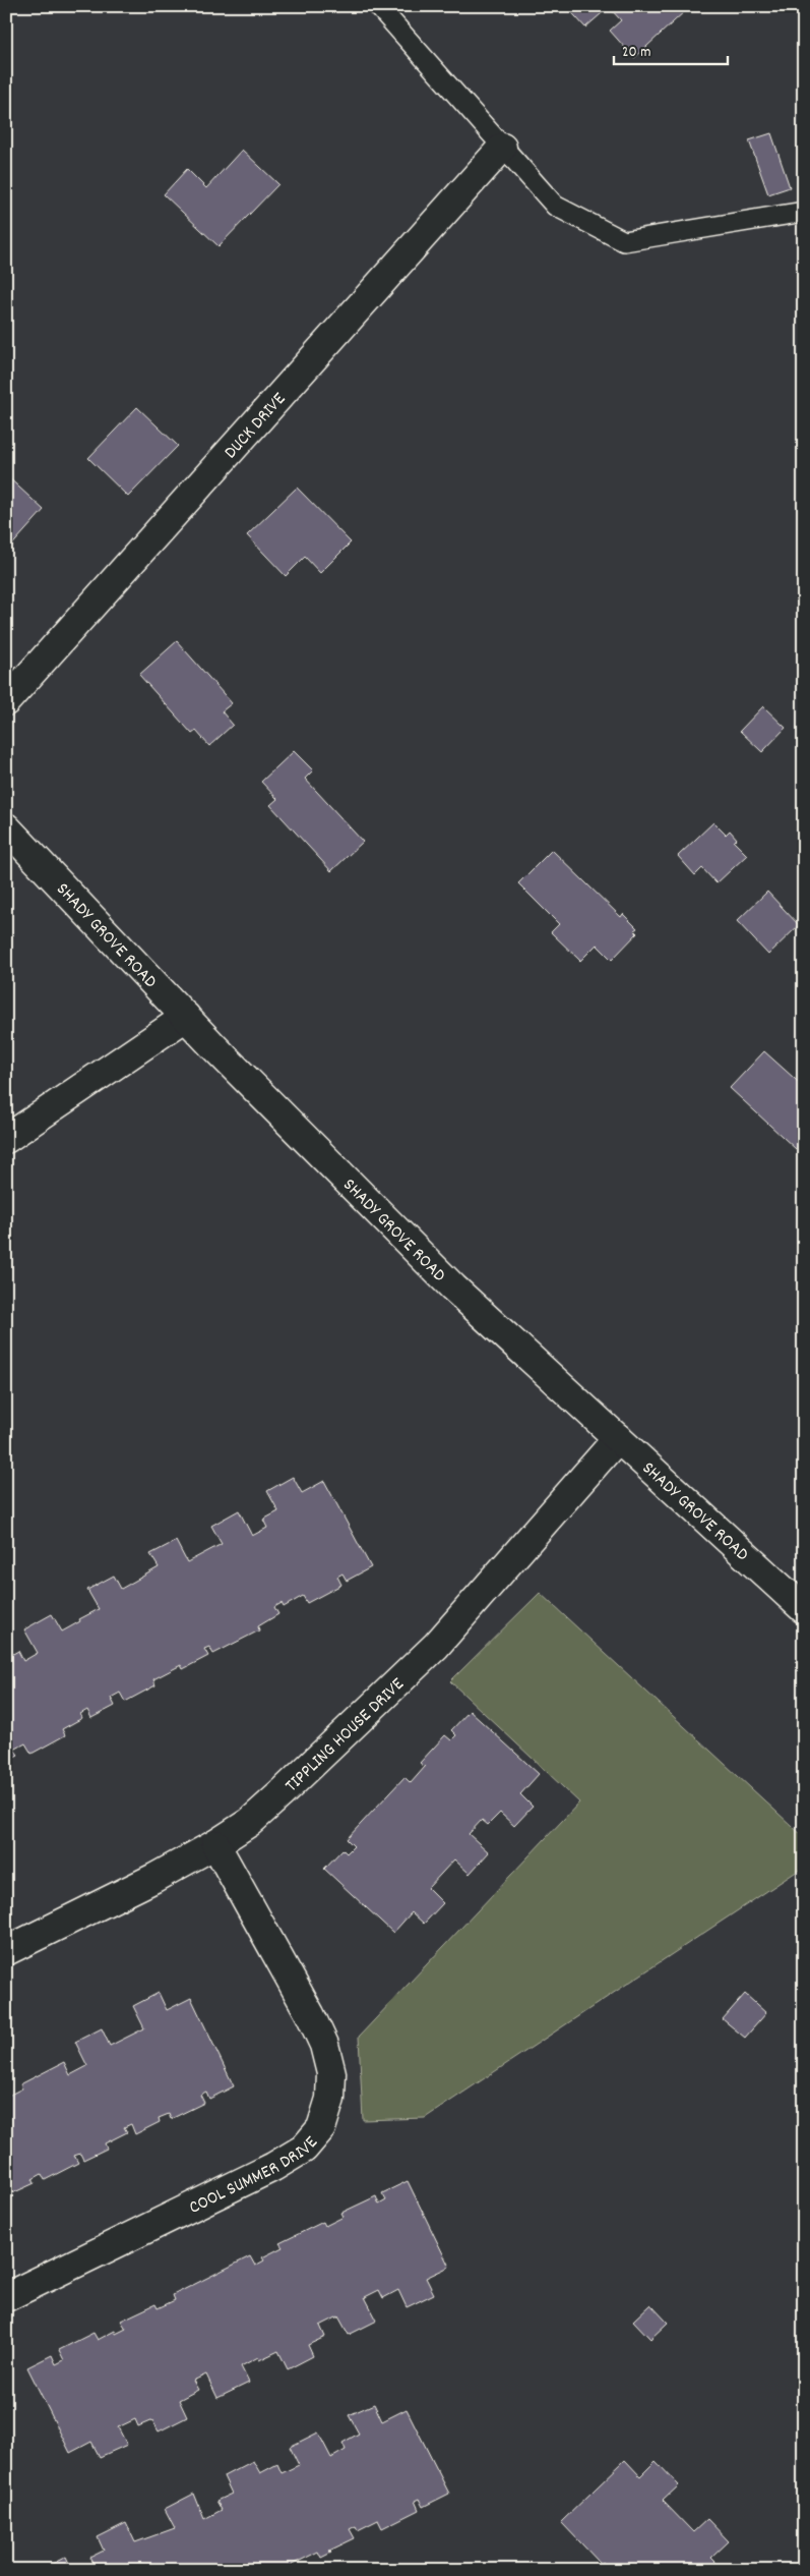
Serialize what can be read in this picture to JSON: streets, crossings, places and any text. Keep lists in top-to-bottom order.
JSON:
{
  "streets": {
    "street": [
      "DUCK DRIVE",
      "SHADY GROVE ROAD",
      "TIPPLING HOUSE DRIVE",
      "COOL SUMMER DRIVE"
    ]
  },
  "crossings": [
    ["SHADY GROVE ROAD", "TIPPLING HOUSE DRIVE"],
    ["TIPPLING HOUSE DRIVE", "COOL SUMMER DRIVE"]
  ],
  "scale_bar": "20 m"
}
